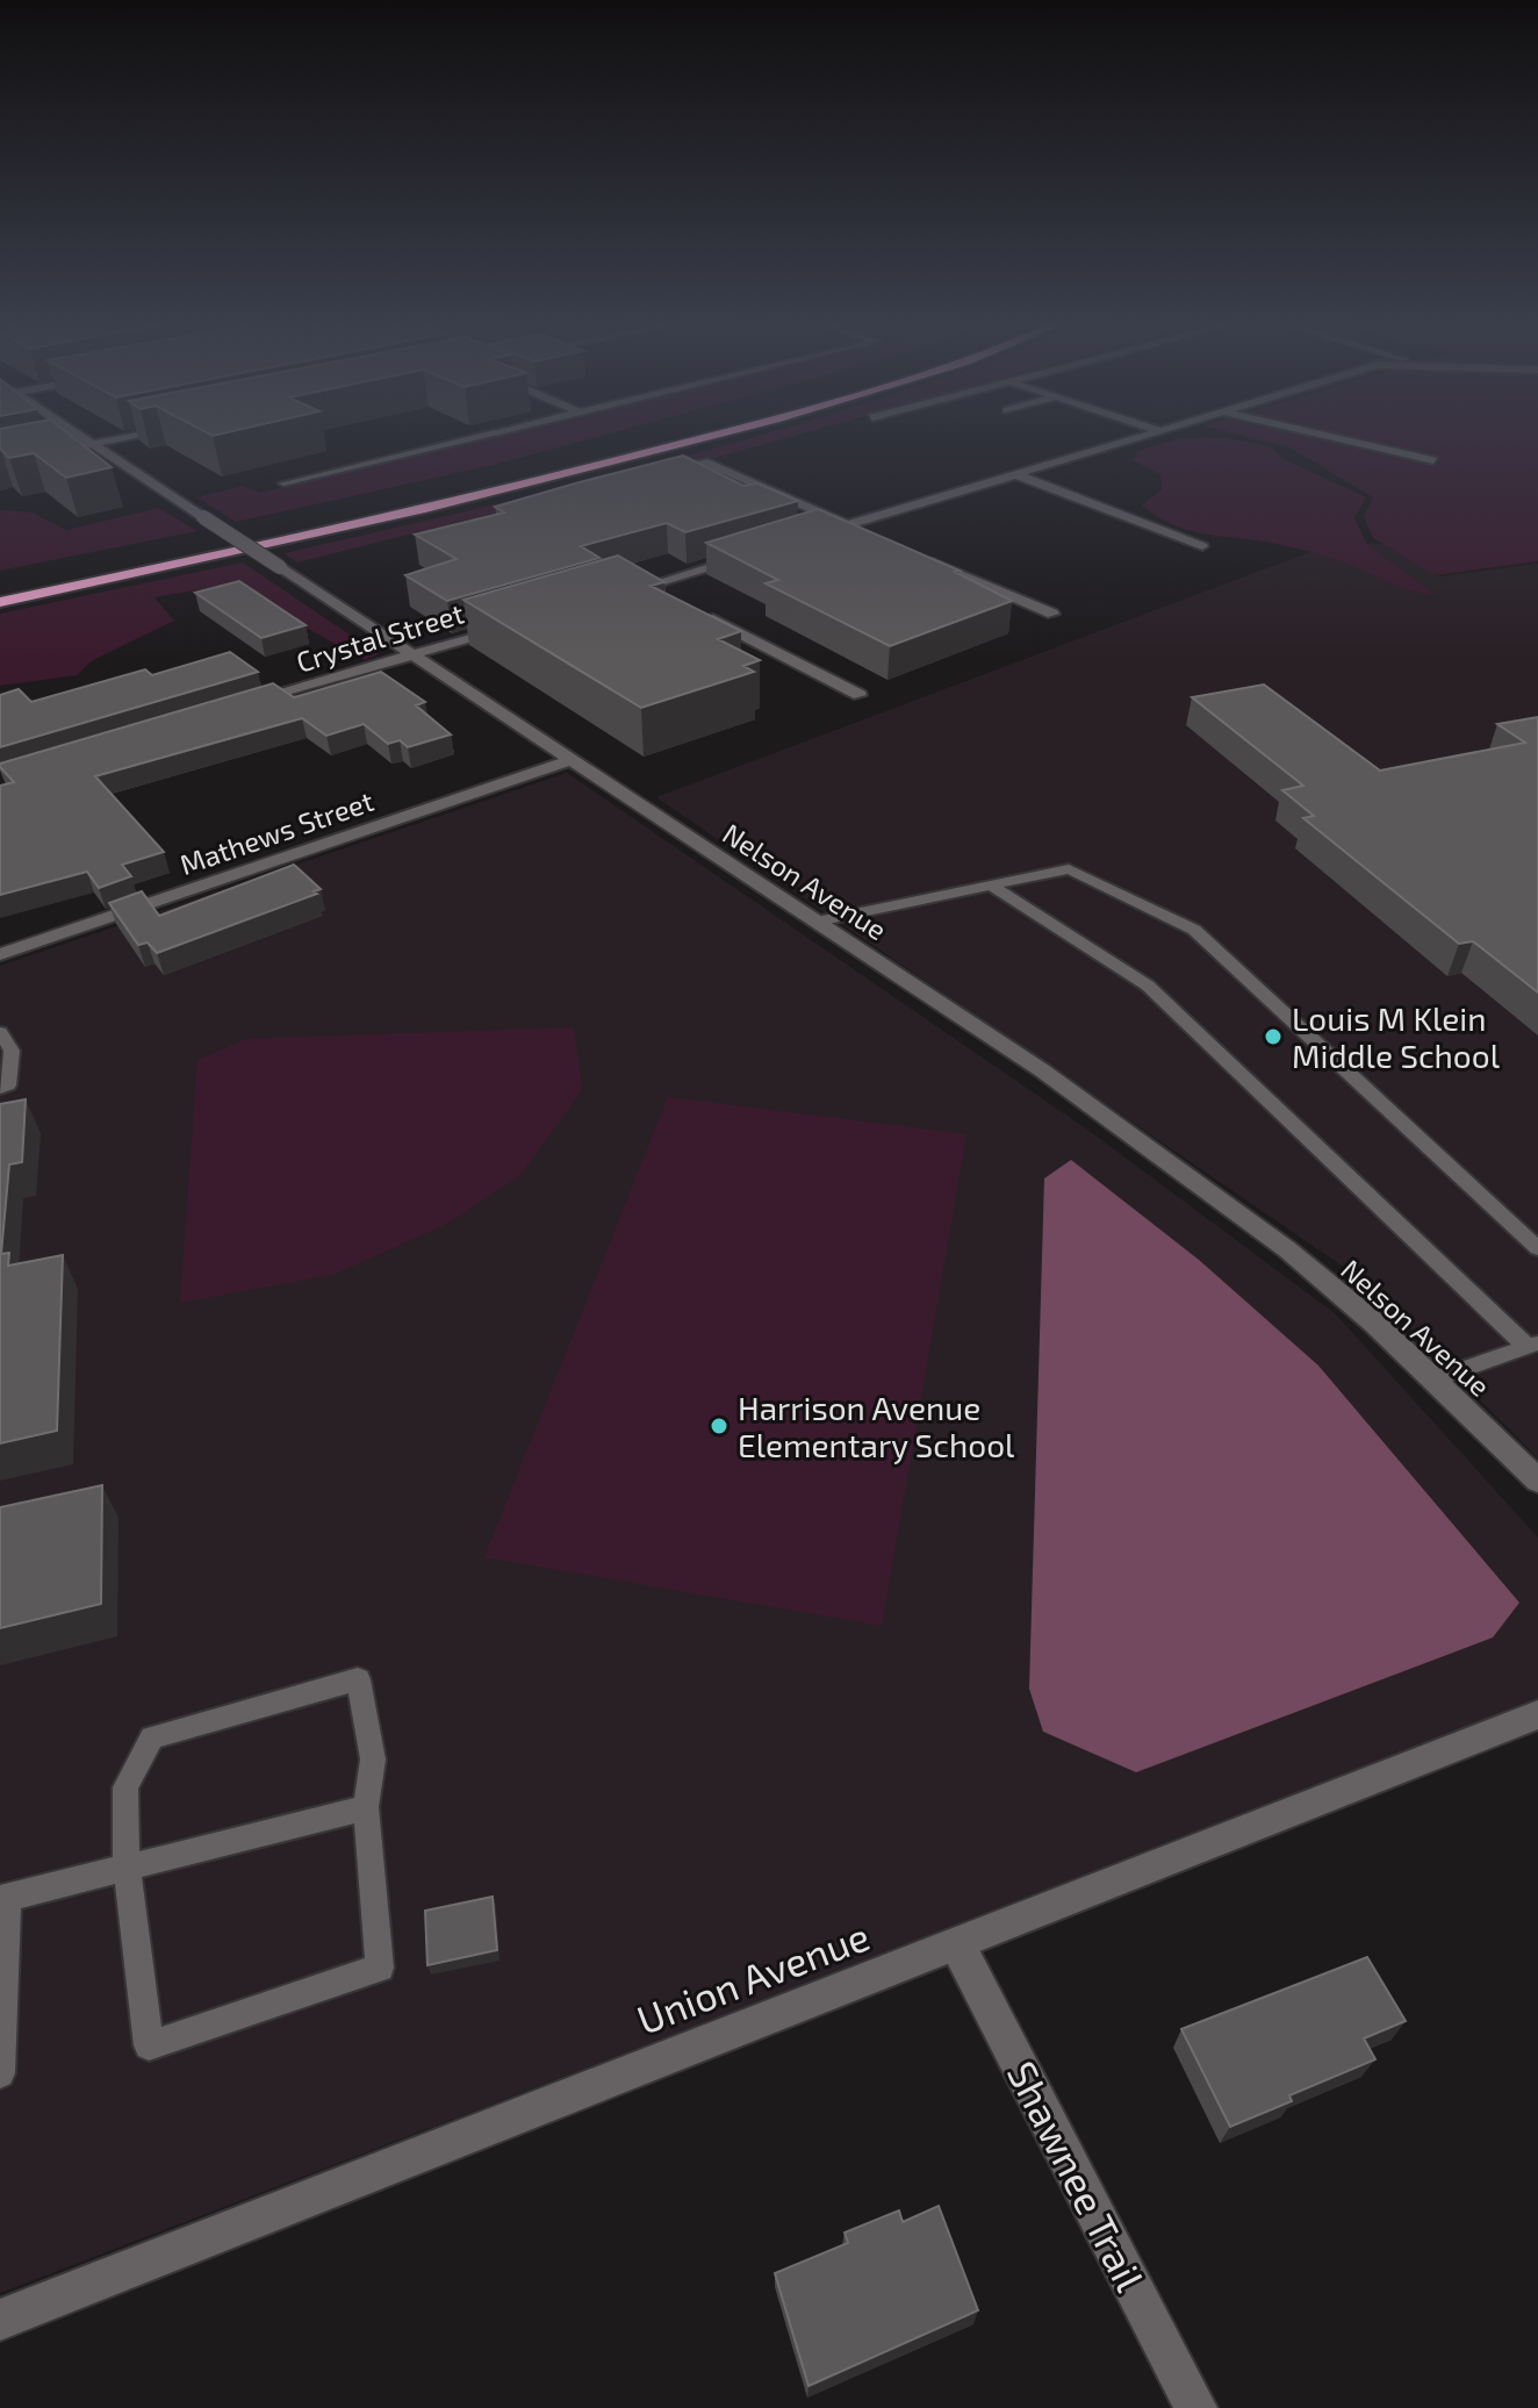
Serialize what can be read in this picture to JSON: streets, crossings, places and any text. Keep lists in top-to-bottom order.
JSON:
{
  "streets": {
    "street": [
      "Crystal Street",
      "Mathews Street",
      "Nelson Avenue",
      "Union Avenue",
      "Shawnee Trail"
    ]
  },
  "crossings": [
    ["Crystal Street", "Nelson Avenue"],
    ["Mathews Street", "Nelson Avenue"],
    ["Union Avenue", "Shawnee Trail"]
  ],
  "places": ["Louis M Klein Middle School", "Harrison Avenue Elementary School"]
}
